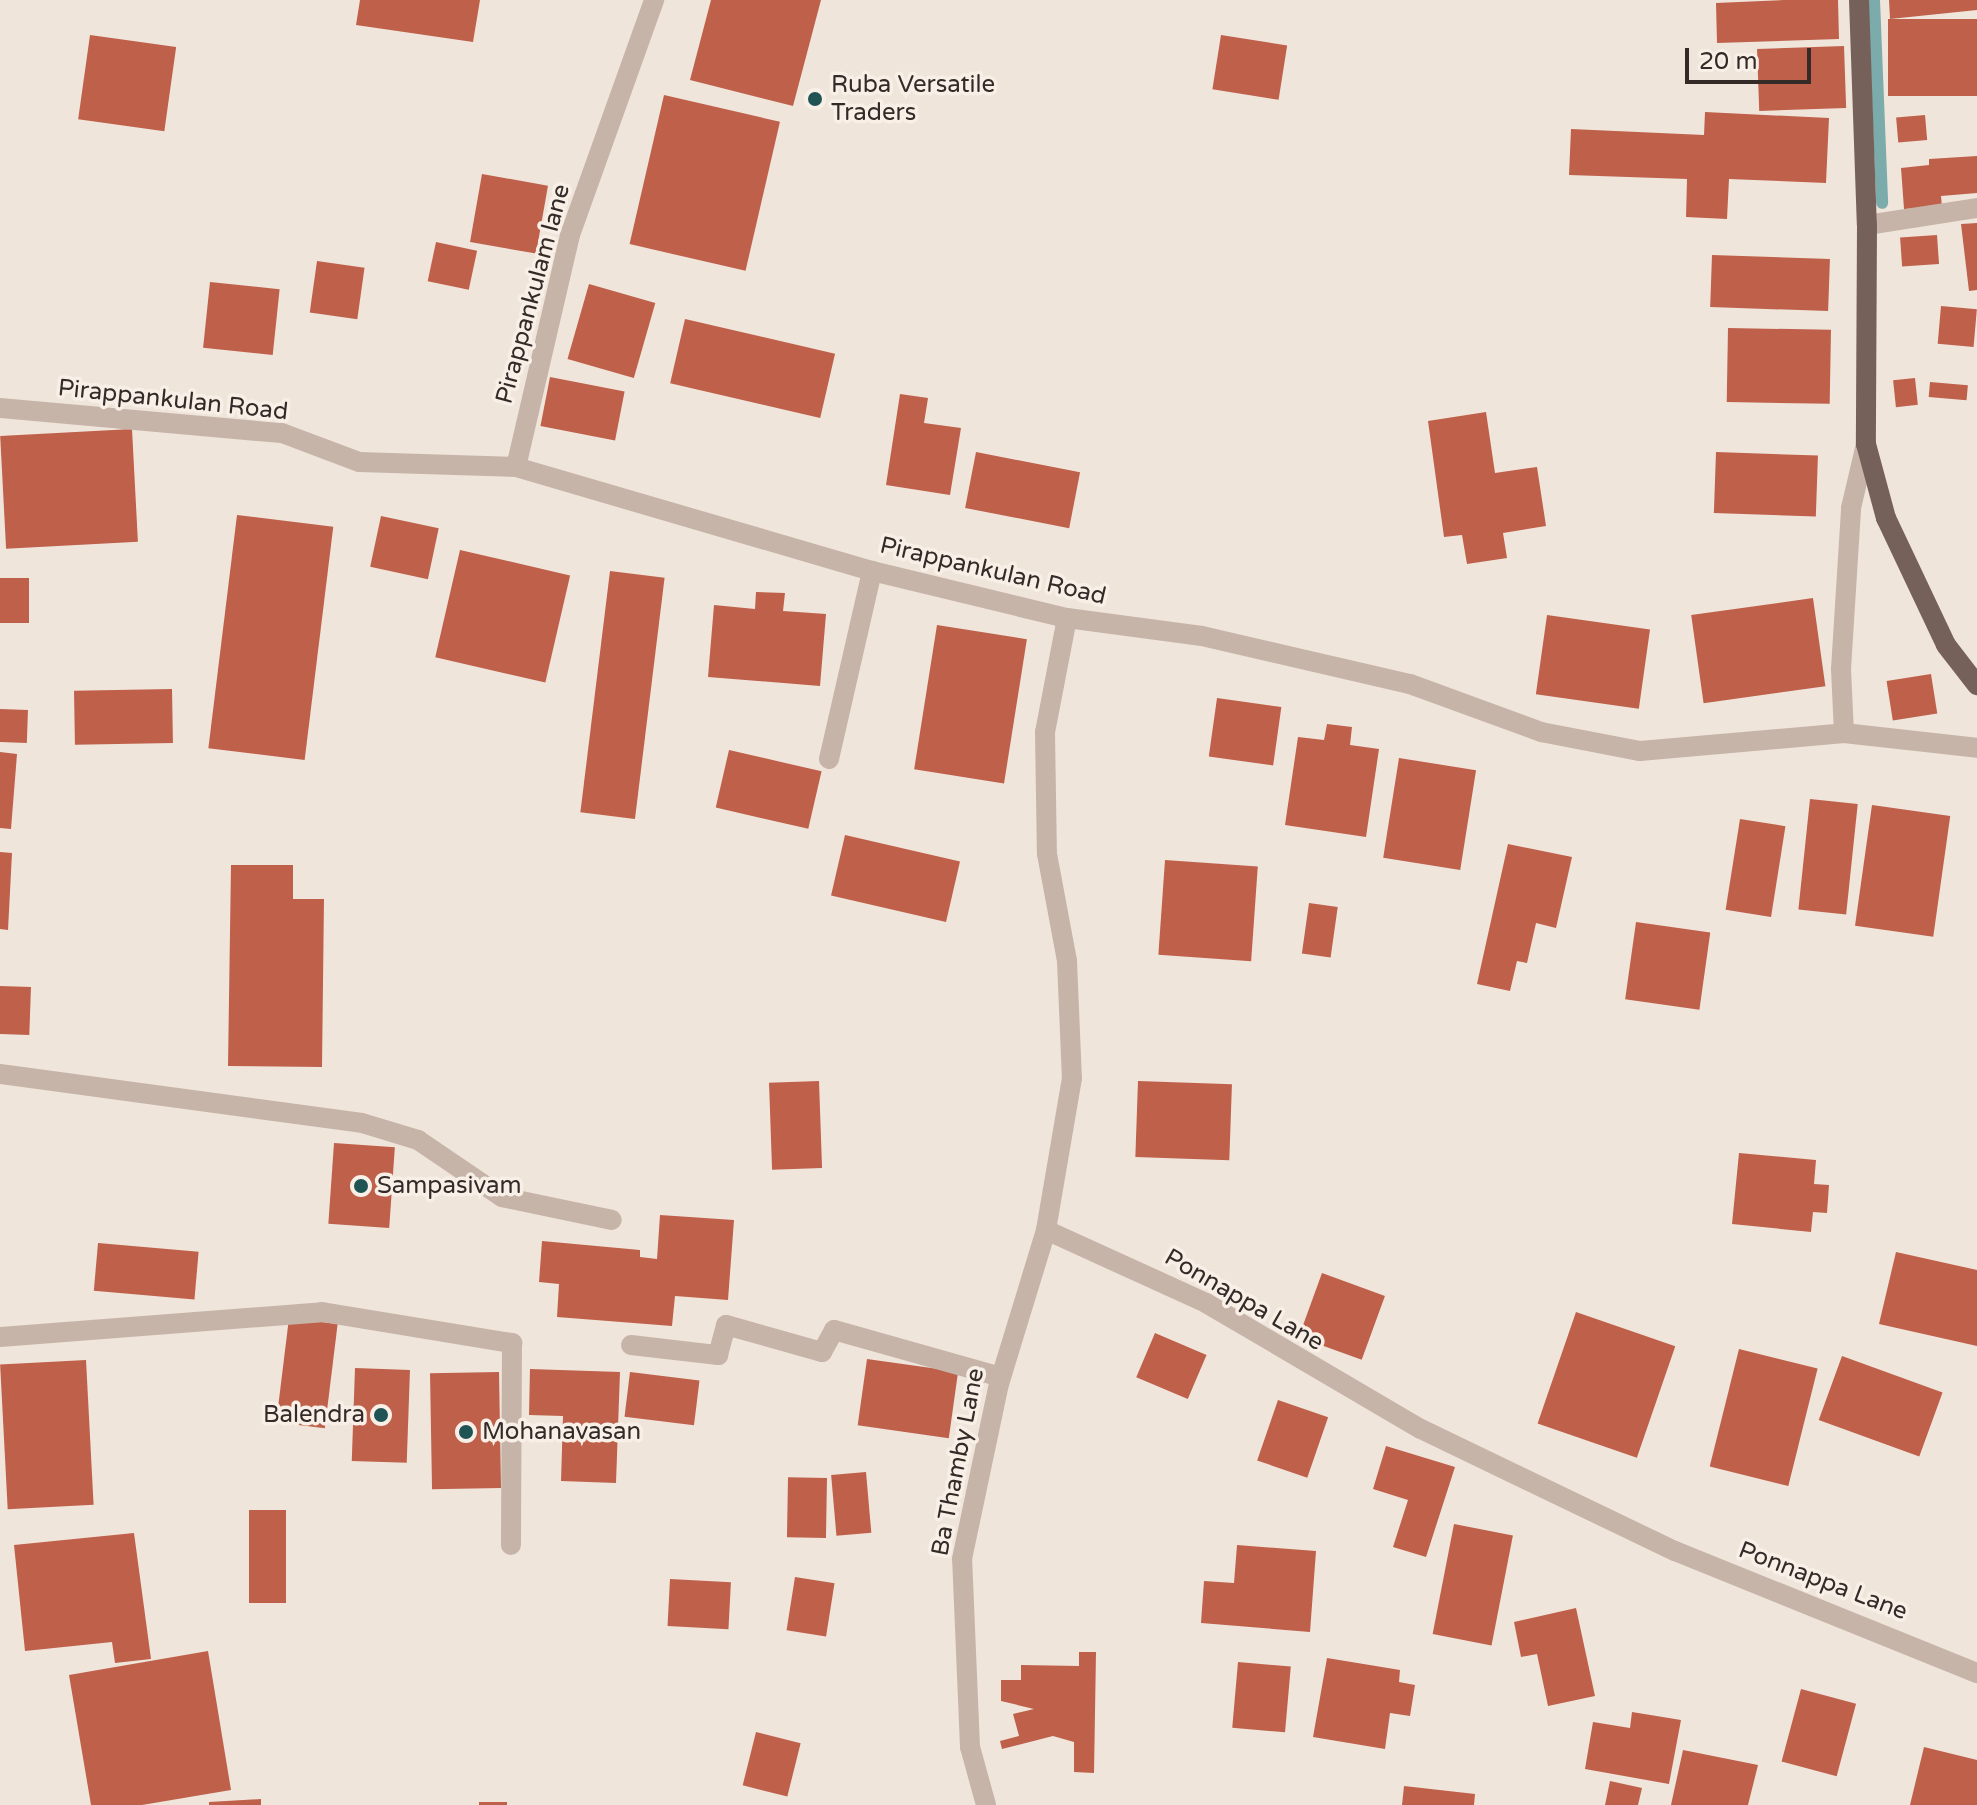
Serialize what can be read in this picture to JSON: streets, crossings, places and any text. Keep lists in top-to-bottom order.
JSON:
{
  "streets": {
    "street": [
      "Pirappankulam lane",
      "Pirappankulan Road",
      "Ponnappa Lane",
      "Ba Thamby Lane"
    ]
  },
  "crossings": [
    ["Pirappankulam lane", "Pirappankulan Road"],
    ["Ponnappa Lane", "Ba Thamby Lane"]
  ],
  "places": [
    "Ruba Versatile Traders",
    "Sampasivam",
    "Balendra",
    "Mohanavasan"
  ],
  "scale_bar": "20 m"
}
